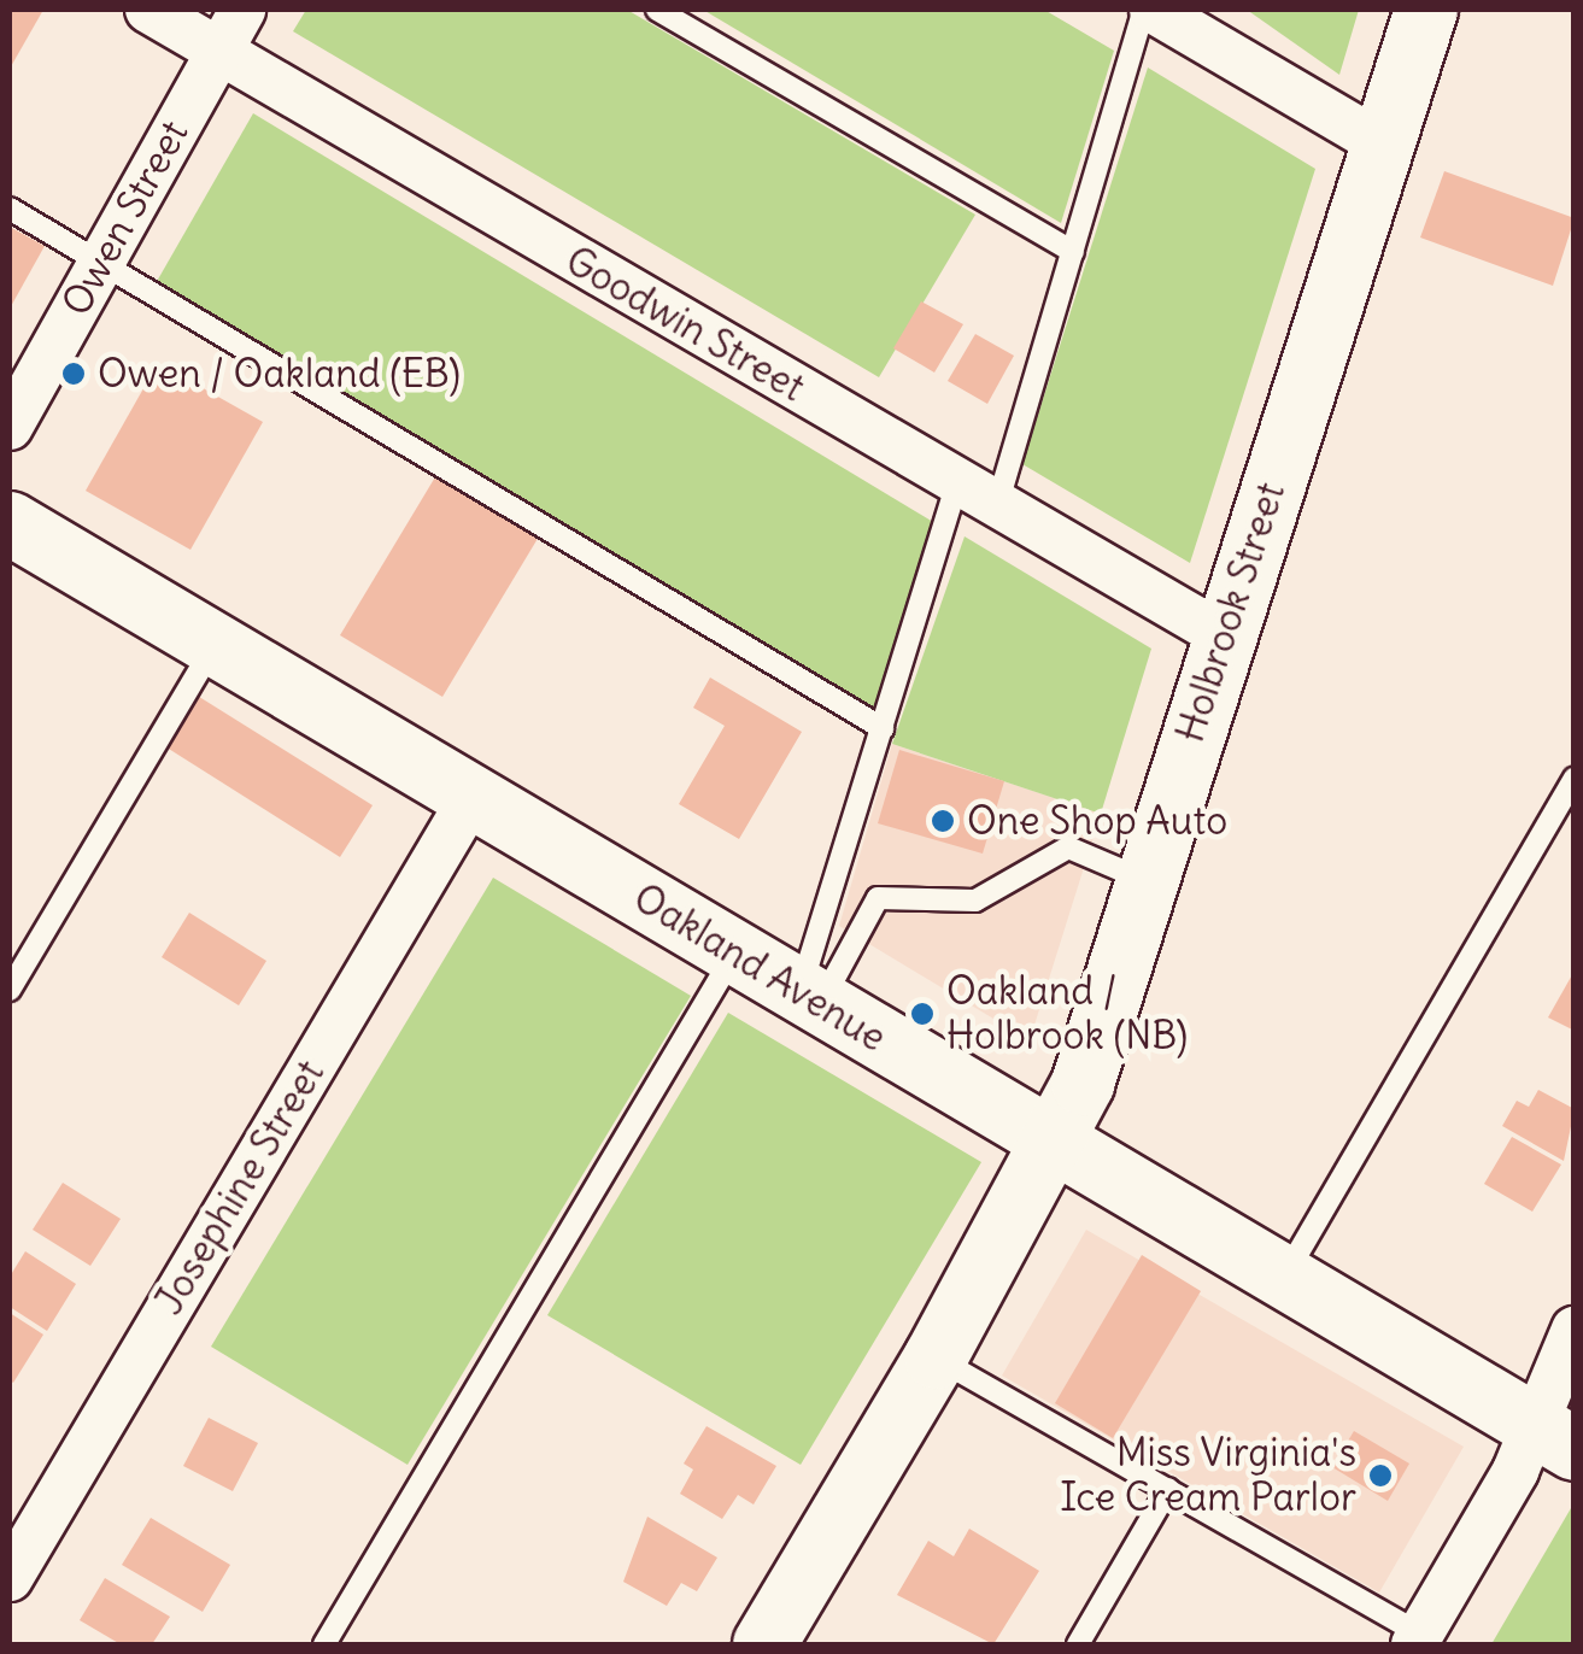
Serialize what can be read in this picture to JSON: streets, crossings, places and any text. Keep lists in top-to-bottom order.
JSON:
{
  "streets": {
    "street": [
      "Owen Street",
      "Goodwin Street",
      "Holbrook Street",
      "Oakland Avenue",
      "Josephine Street"
    ]
  },
  "crossings": [
    ["Owen Street", "Goodwin Street"],
    ["Goodwin Street", "Holbrook Street"],
    ["Holbrook Street", "Oakland Avenue"],
    ["Oakland Avenue", "Josephine Street"]
  ],
  "places": [
    "Owen / Oakland (EB)",
    "One Shop Auto",
    "Oakland / Holbrook (NB)",
    "Miss Virginia's Ice Cream Parlor"
  ]
}
